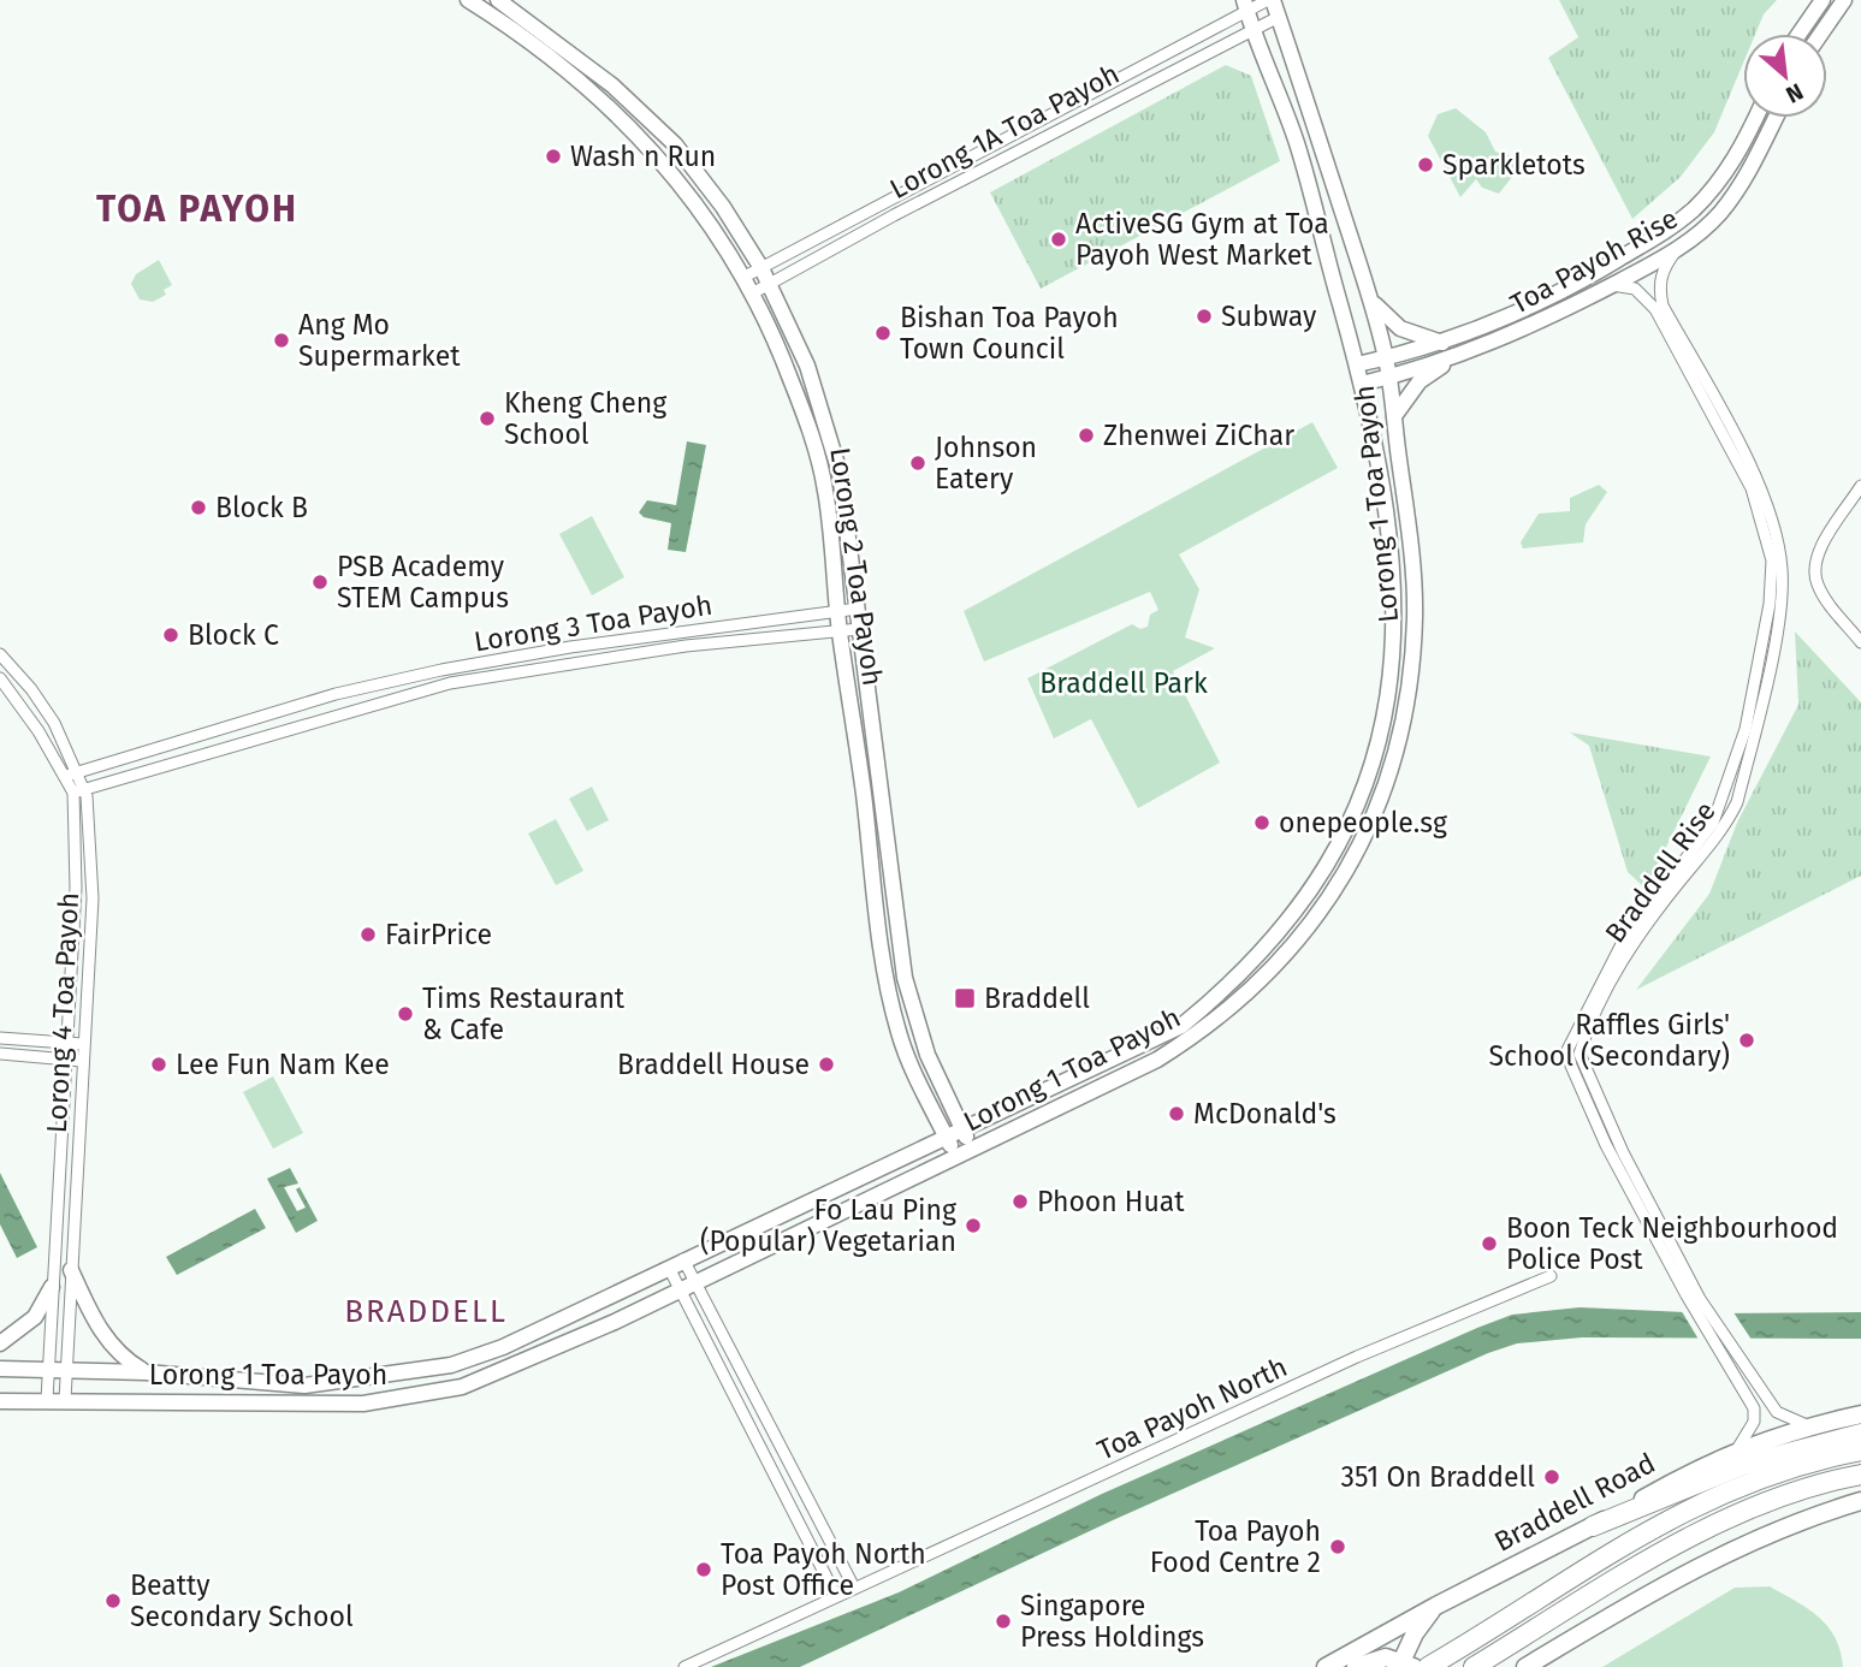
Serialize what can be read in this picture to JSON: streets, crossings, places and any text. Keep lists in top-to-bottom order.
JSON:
{
  "streets": {
    "main road": [
      "Toa Payoh Rise",
      "Lorong 1 Toa Payoh",
      "Lorong 2 Toa Payoh",
      "Braddell Road"
    ],
    "street": [
      "Lorong 1A Toa Payoh",
      "Lorong 3 Toa Payoh",
      "Braddell Rise",
      "Lorong 4 Toa Payoh",
      "Toa Payoh North"
    ]
  },
  "crossings": [
    ["Lorong 1A Toa Payoh", "Lorong 1 Toa Payoh"],
    ["Lorong 1A Toa Payoh", "Lorong 2 Toa Payoh"],
    ["Toa Payoh Rise", "Lorong 1 Toa Payoh"],
    ["Toa Payoh Rise", "Braddell Rise"],
    ["Lorong 1 Toa Payoh", "Lorong 2 Toa Payoh"],
    ["Lorong 1 Toa Payoh", "Lorong 4 Toa Payoh"],
    ["Lorong 2 Toa Payoh", "Lorong 3 Toa Payoh"],
    ["Lorong 3 Toa Payoh", "Lorong 4 Toa Payoh"],
    ["Braddell Rise", "Braddell Road"]
  ],
  "districts": ["TOA PAYOH", "BRADDELL"],
  "parks": ["Braddell Park"],
  "places": {
    "other": [
      "Wash n Run",
      "Sparkletots",
      "ActiveSG Gym at Toa Payoh West Market",
      "Subway",
      "Bishan Toa Payoh Town Council",
      "Ang Mo Supermarket",
      "Kheng Cheng School",
      "Zhenwei ZiChar",
      "Johnson Eatery",
      "Block B",
      "PSB Academy STEM Campus",
      "Block C",
      "onepeople.sg",
      "FairPrice",
      "Tims Restaurant & Cafe",
      "Raffles Girls' School (Secondary)",
      "Lee Fun Nam Kee",
      "Braddell House",
      "McDonald's",
      "Phoon Huat",
      "Fo Lau Ping (Popular) Vegetarian",
      "Boon Teck Neighbourhood Police Post",
      "351 On Braddell",
      "Toa Payoh Food Centre 2",
      "Toa Payoh North Post Office",
      "Beatty Secondary School",
      "Singapore Press Holdings"
    ],
    "transit": ["Braddell"]
  },
  "north": "bottom right"
}
